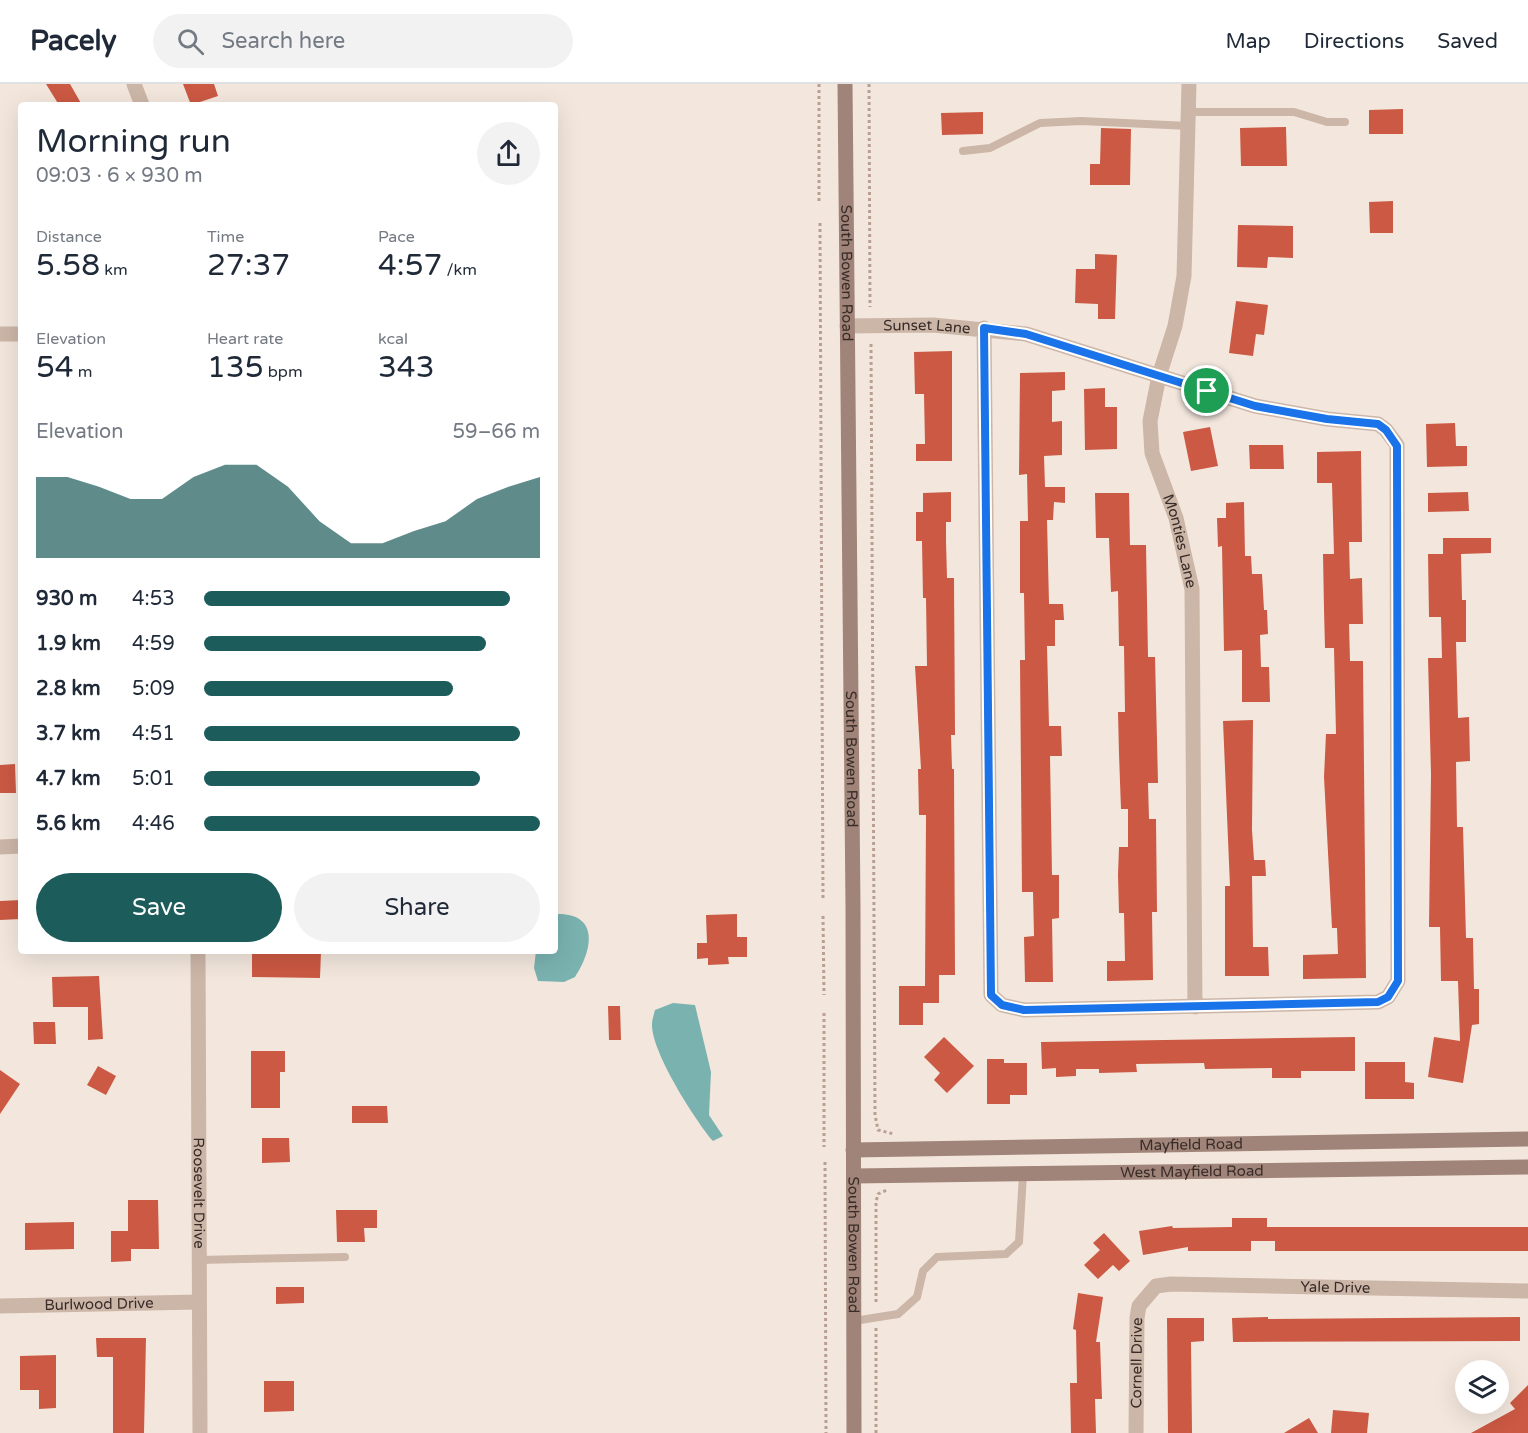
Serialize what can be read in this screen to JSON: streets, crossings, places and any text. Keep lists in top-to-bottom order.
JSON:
{
  "streets": {
    "main road": ["South Bowen Road", "Mayfield Road", "West Mayfield Road"],
    "street": [
      "Sunset Lane",
      "Monties Lane",
      "Roosevelt Drive",
      "Yale Drive",
      "Burlwood Drive",
      "Cornell Drive"
    ]
  },
  "crossings": [
    ["South Bowen Road", "Sunset Lane"],
    ["South Bowen Road", "Mayfield Road"],
    ["South Bowen Road", "West Mayfield Road"],
    ["Sunset Lane", "Monties Lane"],
    ["Roosevelt Drive", "Burlwood Drive"],
    ["Yale Drive", "Cornell Drive"]
  ],
  "page": {
    "header": "Pacely",
    "search": "Search here",
    "nav": ["Map", "Directions", "Saved"],
    "heading": ["Morning run", "09:03 · 6 × 930 m"],
    "stats": [
      ["Distance", "5.58 km"],
      ["Time", "27:37"],
      ["Pace", "4:57 /km"],
      ["Elevation", "54 m"],
      ["Heart rate", "135 bpm"],
      ["kcal", "343"]
    ],
    "chart": ["Elevation", "59–66 m"],
    "list": [
      {
        "name": "930 m",
        "note": "4:53"
      },
      {
        "name": "1.9 km",
        "note": "4:59"
      },
      {
        "name": "2.8 km",
        "note": "5:09"
      },
      {
        "name": "3.7 km",
        "note": "4:51"
      },
      {
        "name": "4.7 km",
        "note": "5:01"
      },
      {
        "name": "5.6 km",
        "note": "4:46"
      }
    ],
    "buttons": ["Save", "Share"]
  }
}
